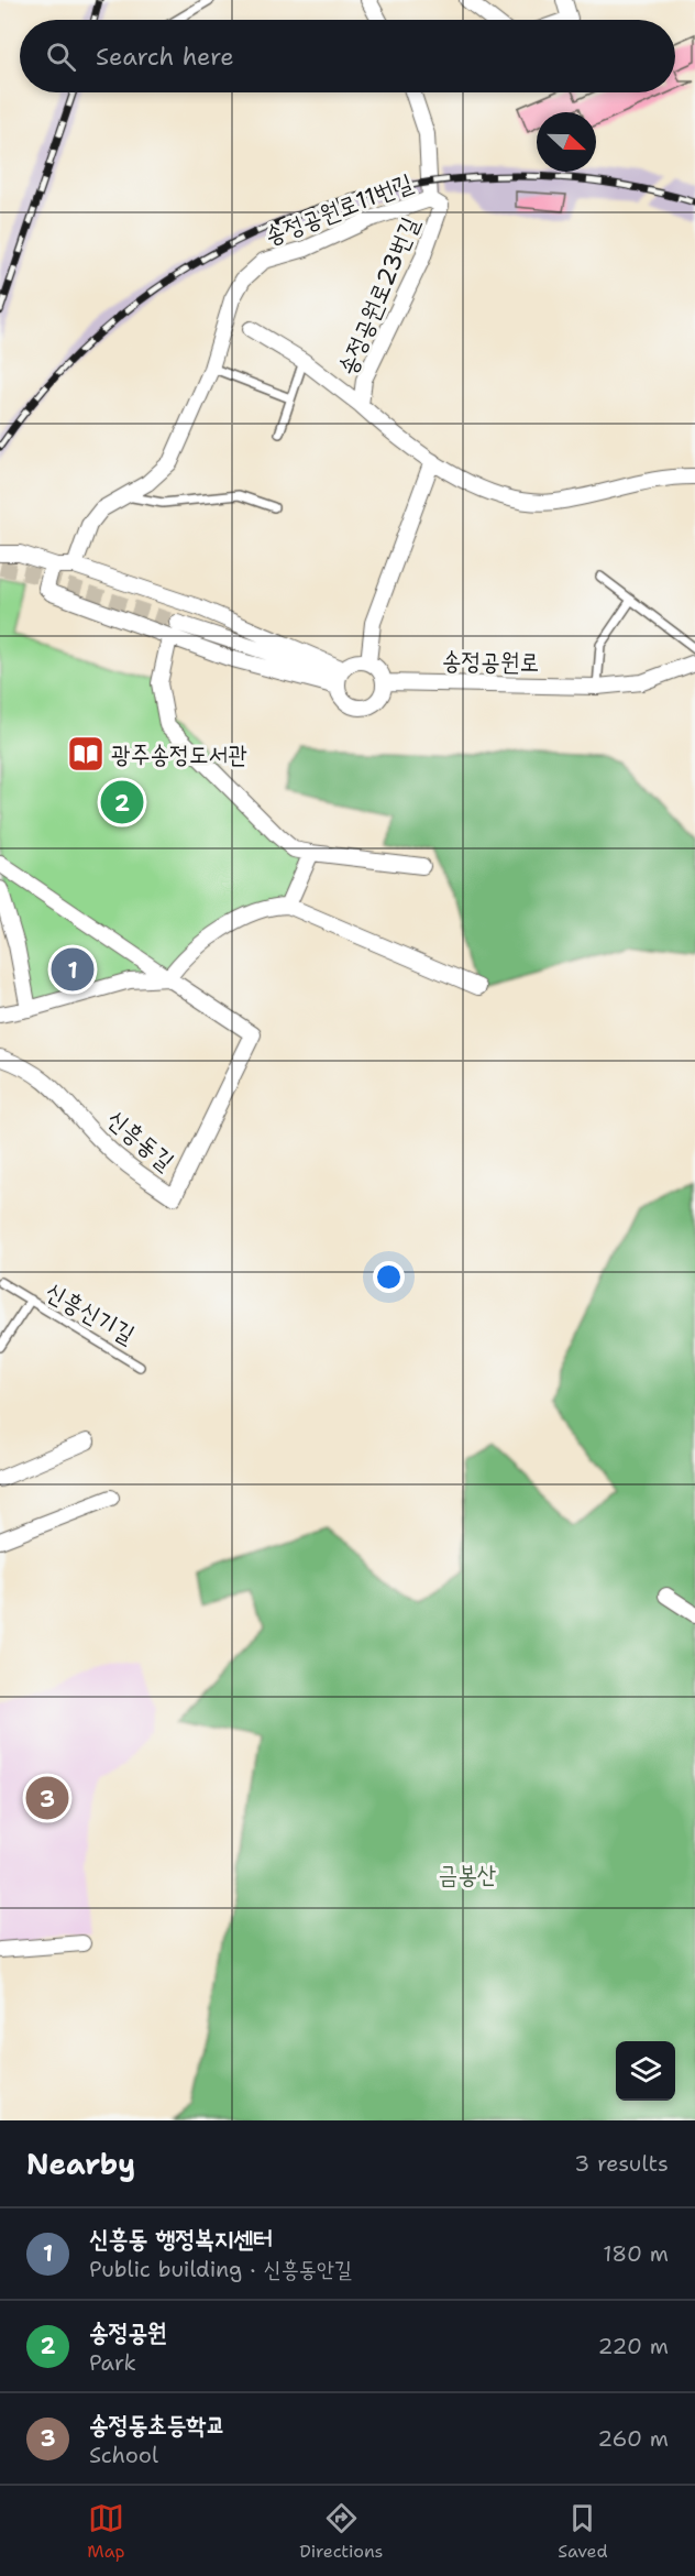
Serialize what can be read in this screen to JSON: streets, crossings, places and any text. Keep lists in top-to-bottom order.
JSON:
{
  "streets": {
    "street": [
      "송정공원로11번길",
      "송정공원로23번길",
      "송정공원로",
      "신흥동길"
    ],
    "lane": ["신흥신기길"]
  },
  "crossings": [
    ["송정공원로11번길", "송정공원로23번길"]
  ],
  "parks": ["금봉산"],
  "places": {
    "library": ["광주송정도서관"]
  },
  "north": "right",
  "page": {
    "search": "Search here",
    "pins": ["2", "1", "3"],
    "heading": ["Nearby", "3 results"],
    "list": [
      {
        "mark": "1",
        "name": "신흥동 행정복지센터",
        "note": "Public building · 신흥동안길",
        "value": "180 m"
      },
      {
        "mark": "2",
        "name": "송정공원",
        "note": "Park",
        "value": "220 m"
      },
      {
        "mark": "3",
        "name": "송정동초등학교",
        "note": "School",
        "value": "260 m"
      }
    ],
    "nav": ["Map", "Directions", "Saved"]
  }
}
